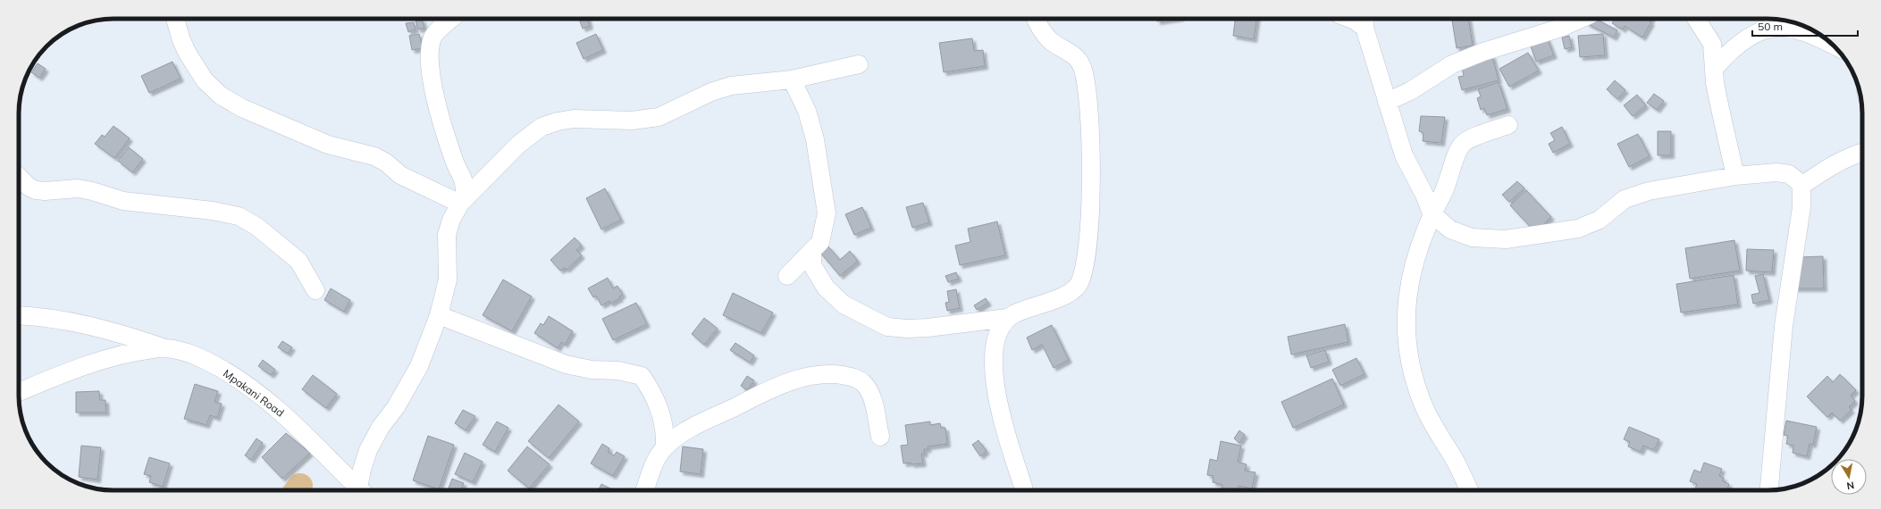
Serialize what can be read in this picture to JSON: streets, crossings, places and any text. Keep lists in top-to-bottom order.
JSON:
{
  "streets": {
    "street": ["Mpakani Road"]
  },
  "scale_bar": "50 m",
  "north": "bottom"
}
